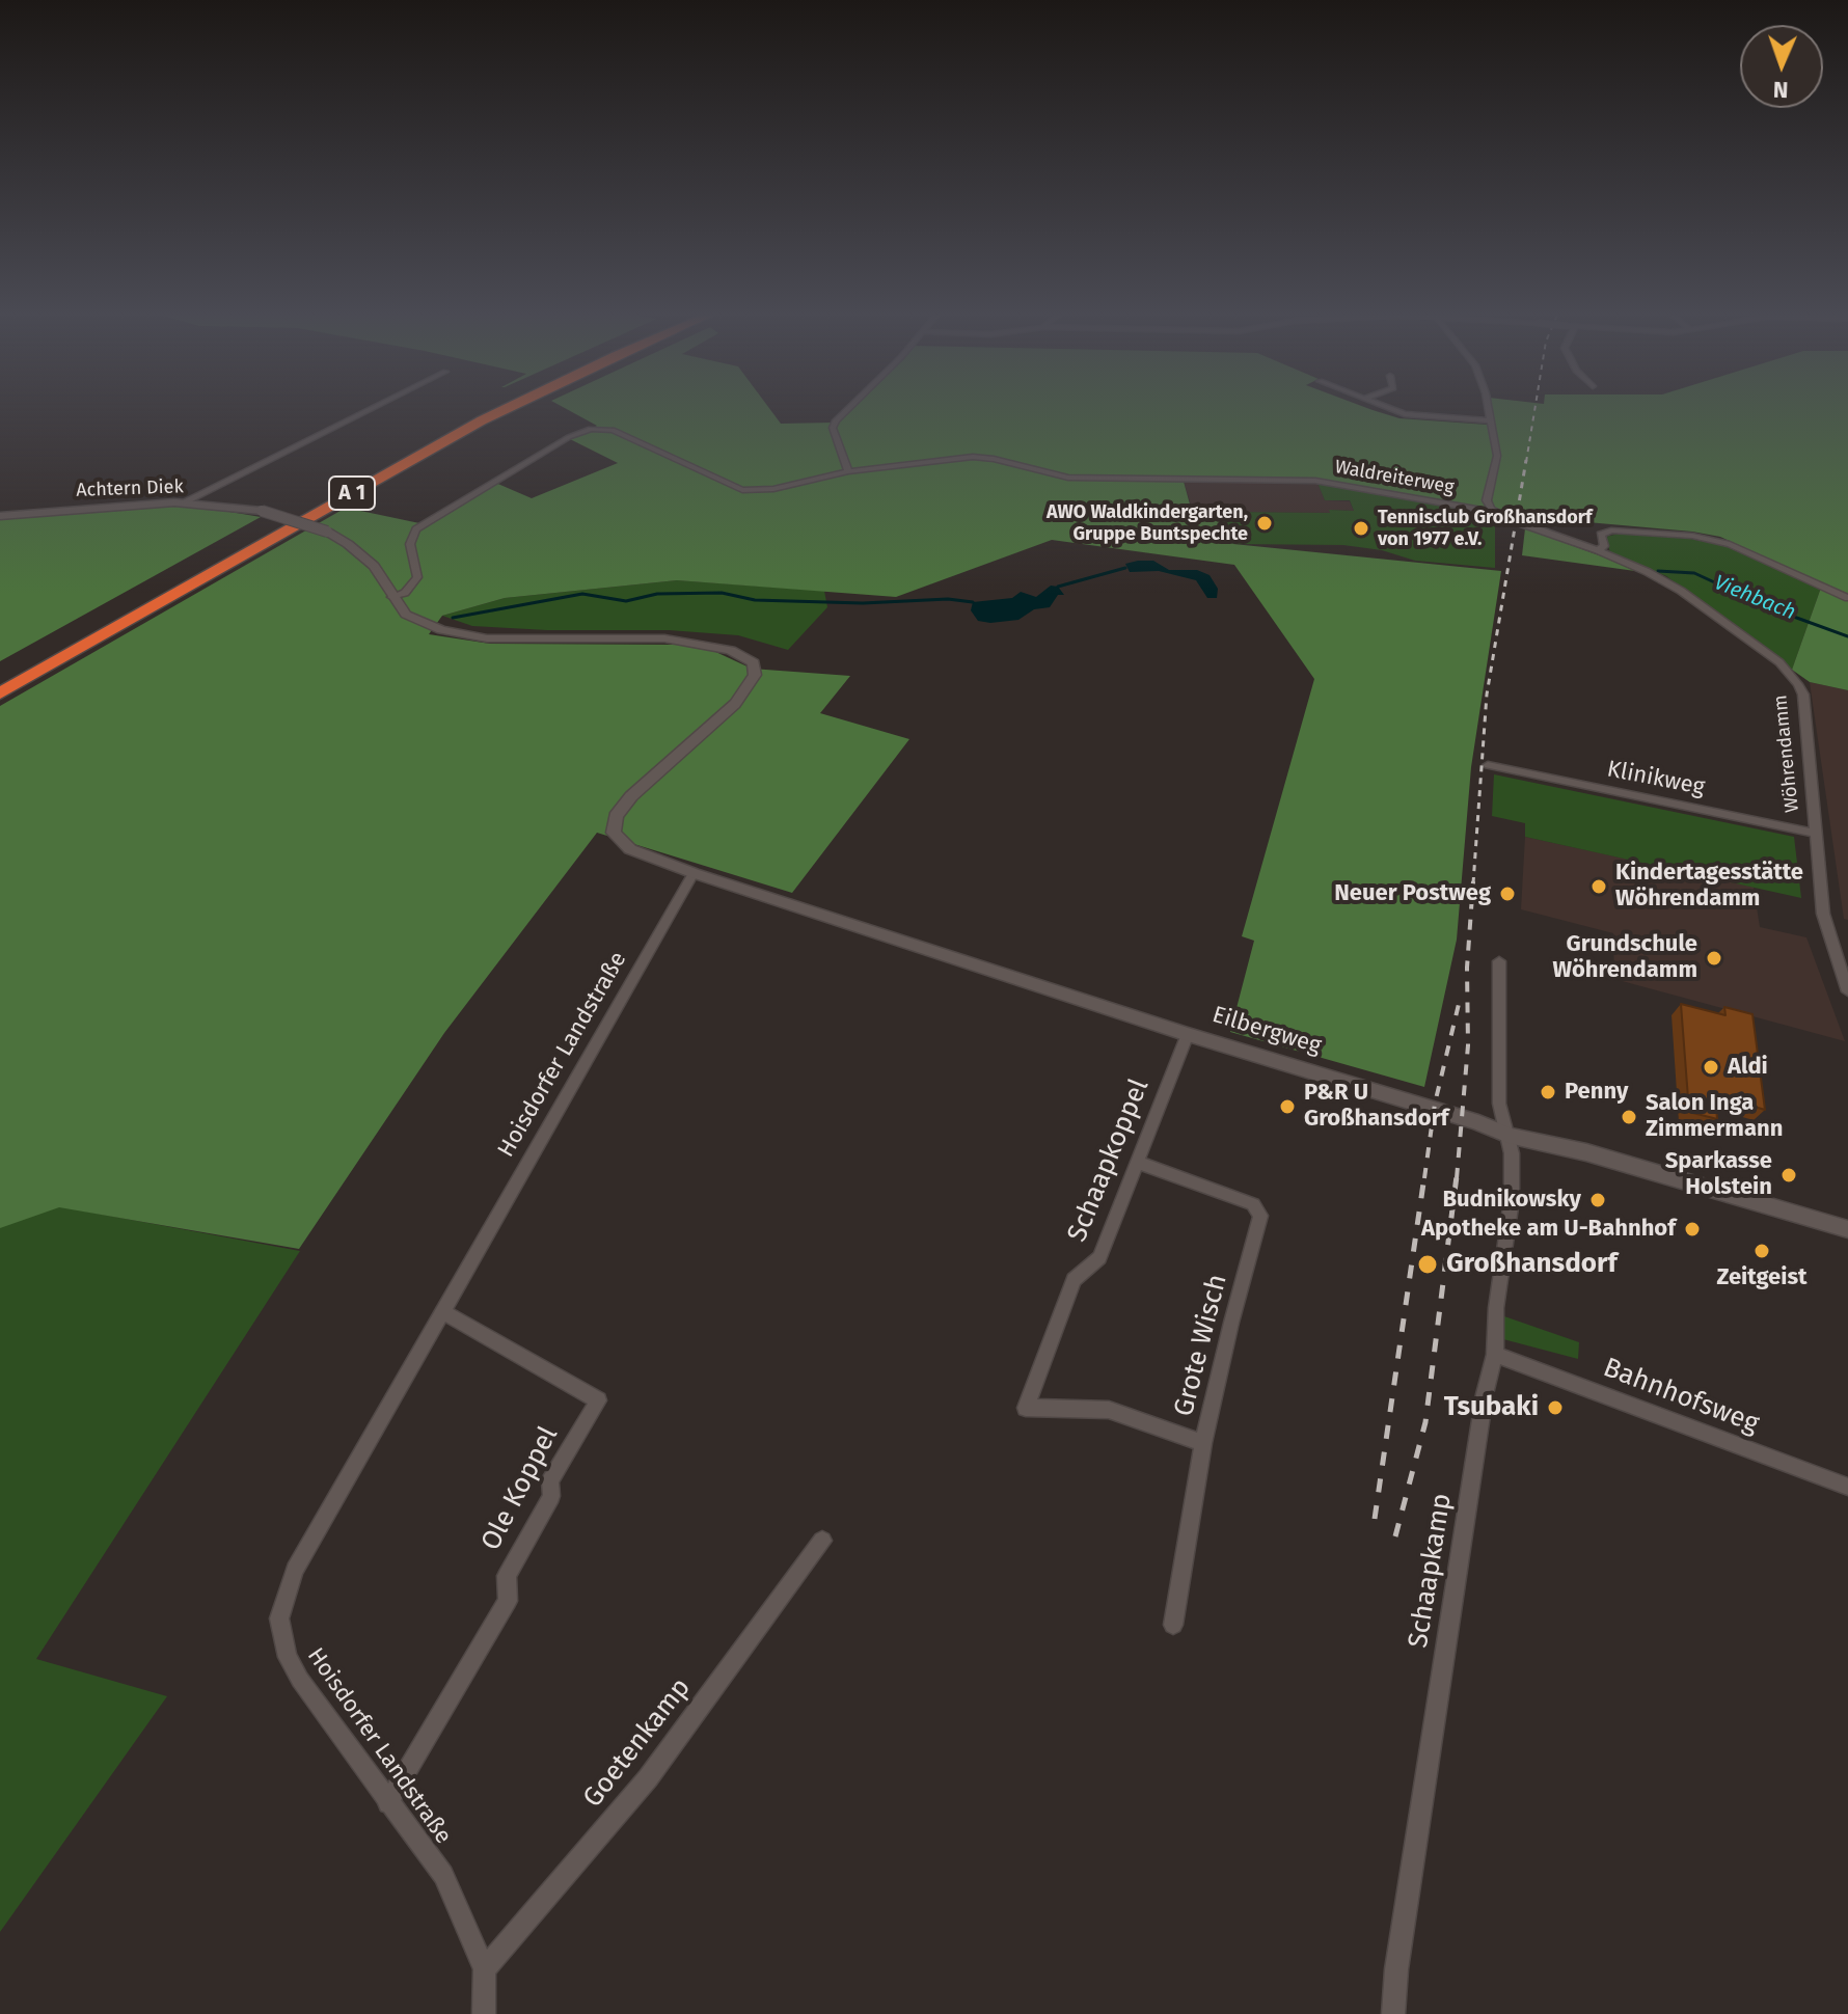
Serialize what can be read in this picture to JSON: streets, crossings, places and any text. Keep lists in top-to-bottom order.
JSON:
{
  "streets": {
    "highway": ["A 1"],
    "main road": ["Achtern Diek", "Eilbergweg"],
    "street": [
      "Waldreiterweg",
      "Wöhrendamm",
      "Klinikweg",
      "Hoisdorfer Landstraße",
      "Schaapkoppel",
      "Grote Wisch",
      "Bahnhofsweg",
      "Ole Koppel",
      "Schaapkamp",
      "Goetenkamp"
    ]
  },
  "crossings": [
    ["Waldreiterweg", "Achtern Diek"],
    ["Waldreiterweg", "Wöhrendamm"],
    ["Wöhrendamm", "Klinikweg"],
    ["Eilbergweg", "Hoisdorfer Landstraße"],
    ["Eilbergweg", "Schaapkoppel"],
    ["Eilbergweg", "Schaapkamp"],
    ["Hoisdorfer Landstraße", "Ole Koppel"],
    ["Hoisdorfer Landstraße", "Goetenkamp"],
    ["Schaapkoppel", "Grote Wisch"],
    ["Bahnhofsweg", "Schaapkamp"]
  ],
  "water": ["Viehbach"],
  "places": [
    "AWO Waldkindergarten, Gruppe Buntspechte",
    "Tennisclub Großhansdorf von 1977 e.V.",
    "Kindertagesstätte Wöhrendamm",
    "Neuer Postweg",
    "Grundschule Wöhrendamm",
    "Aldi",
    "Penny",
    "P&R U Großhansdorf",
    "Salon Inga Zimmermann",
    "Sparkasse Holstein",
    "Budnikowsky",
    "Apotheke am U-Bahnhof",
    "Zeitgeist",
    "Großhansdorf",
    "Tsubaki"
  ],
  "north": "bottom"
}
